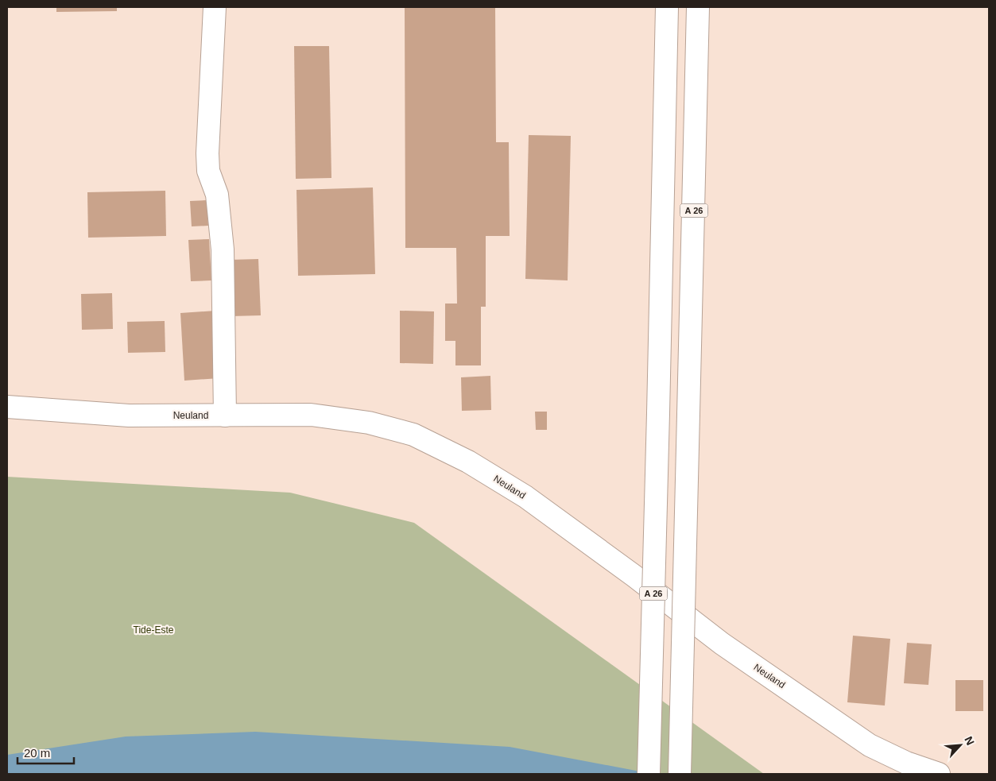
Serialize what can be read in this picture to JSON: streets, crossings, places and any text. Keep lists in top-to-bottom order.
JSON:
{
  "streets": {
    "main road": ["A 26", "Neuland"]
  },
  "parks": ["Tide-Este"],
  "scale_bar": "20 m",
  "north": "top right"
}
